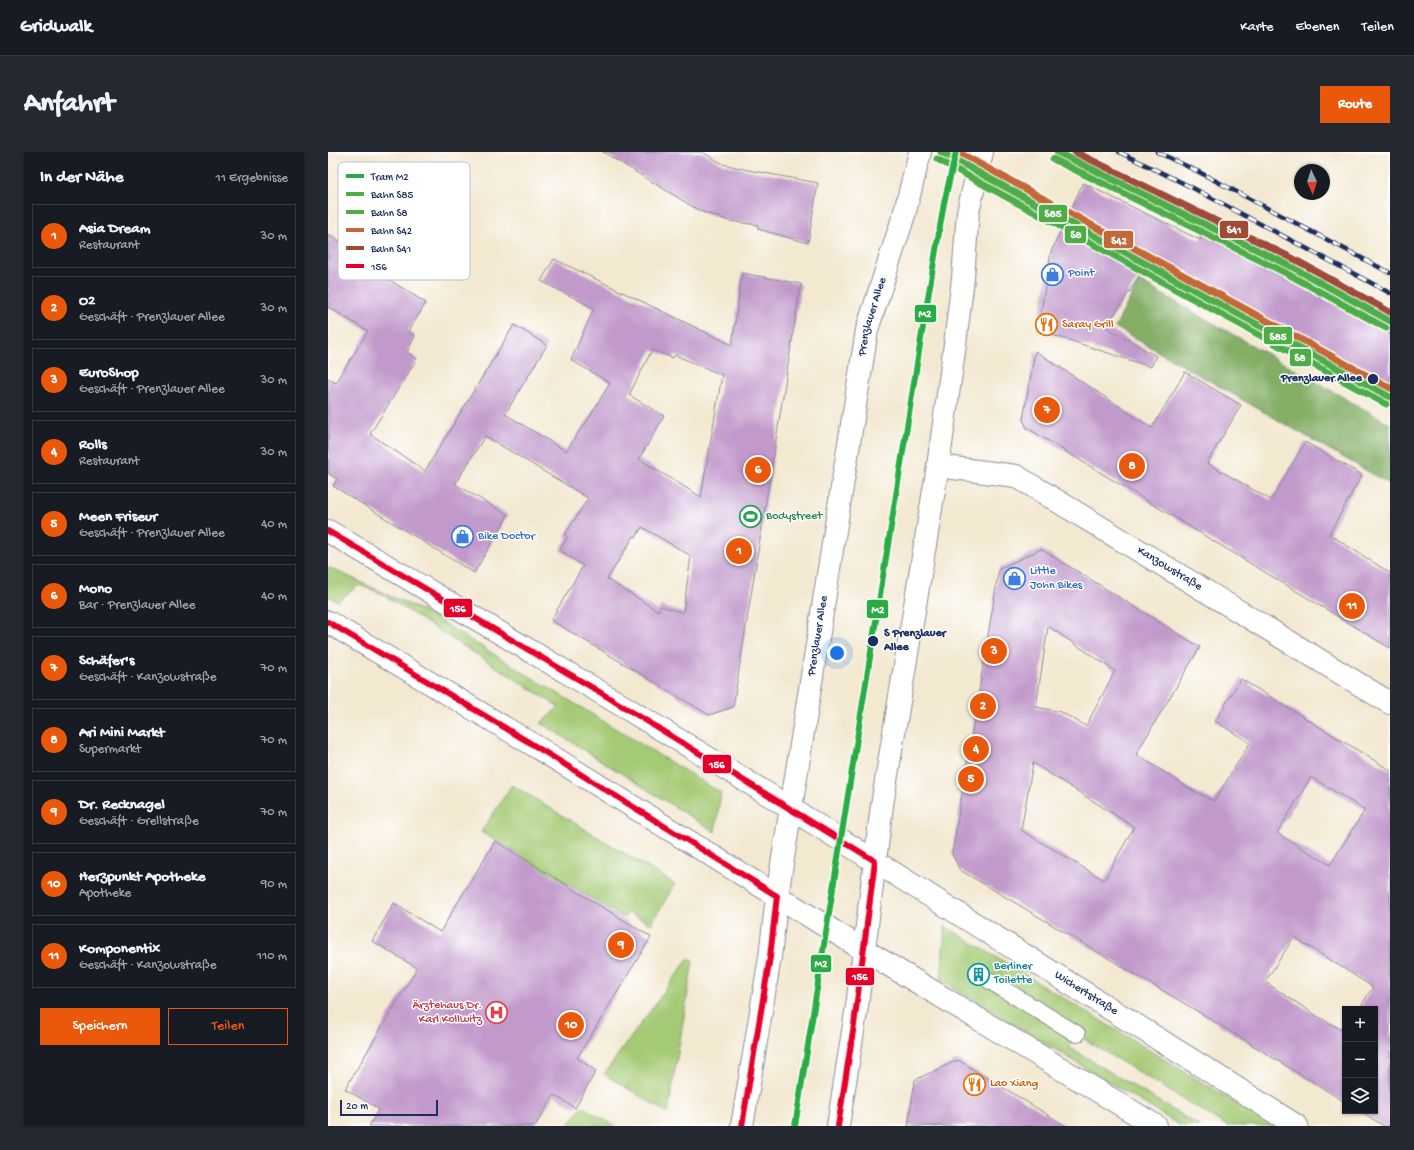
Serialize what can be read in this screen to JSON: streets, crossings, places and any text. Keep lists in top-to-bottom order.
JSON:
{
  "streets": {
    "street": ["Prenzlauer Allee", "Kanzowstraße", "Wichertstraße"]
  },
  "crossings": [
    ["Prenzlauer Allee", "Wichertstraße"]
  ],
  "places": {
    "shop": ["Point", "Bike Doctor", "Little John Bikes"],
    "restaurant": ["Saray Grill", "Lao Xiang"],
    "other": ["Prenzlauer Allee", "S Prenzlauer Allee"],
    "sports": ["Bodystreet"],
    "building": ["Berliner Toilette"],
    "hospital": ["Ärztehaus Dr. Karl Kollwitz"]
  },
  "lines": [
    "tram line M2",
    "rail line S85",
    "rail line S42",
    "rail line S41",
    "rail line S8",
    "transit line 156"
  ],
  "legend": [
    "Tram M2",
    "Bahn S85",
    "Bahn S8",
    "Bahn S42",
    "Bahn S41",
    "156"
  ],
  "scale_bar": "20 m",
  "north": "bottom",
  "page": {
    "header": "Gridwalk",
    "nav": ["Karte", "Ebenen", "Teilen"],
    "buttons": [
      "Route",
      ["Speichern", "Teilen"]
    ],
    "title": "Anfahrt",
    "heading": ["In der Nähe", "11 Ergebnisse"],
    "list": [
      {
        "mark": "1",
        "name": "Asia Dream",
        "note": "Restaurant",
        "value": "30 m"
      },
      {
        "mark": "2",
        "name": "O2",
        "note": "Geschäft · Prenzlauer Allee",
        "value": "30 m"
      },
      {
        "mark": "3",
        "name": "EuroShop",
        "note": "Geschäft · Prenzlauer Allee",
        "value": "30 m"
      },
      {
        "mark": "4",
        "name": "Rolls",
        "note": "Restaurant",
        "value": "30 m"
      },
      {
        "mark": "5",
        "name": "Meen Friseur",
        "note": "Geschäft · Prenzlauer Allee",
        "value": "40 m"
      },
      {
        "mark": "6",
        "name": "Mono",
        "note": "Bar · Prenzlauer Allee",
        "value": "40 m"
      },
      {
        "mark": "7",
        "name": "Schäfer's",
        "note": "Geschäft · Kanzowstraße",
        "value": "70 m"
      },
      {
        "mark": "8",
        "name": "Ari Mini Markt",
        "note": "Supermarkt",
        "value": "70 m"
      },
      {
        "mark": "9",
        "name": "Dr. Recknagel",
        "note": "Geschäft · Grellstraße",
        "value": "70 m"
      },
      {
        "mark": "10",
        "name": "Herzpunkt Apotheke",
        "note": "Apotheke",
        "value": "90 m"
      },
      {
        "mark": "11",
        "name": "Komponentix",
        "note": "Geschäft · Kanzowstraße",
        "value": "110 m"
      }
    ],
    "pins": [
      "7",
      "8",
      "6",
      "1",
      "11",
      "3",
      "2",
      "4",
      "5",
      "9",
      "10"
    ],
    "map_buttons": ["+", "−"],
    "scale": "20 m"
  }
}
